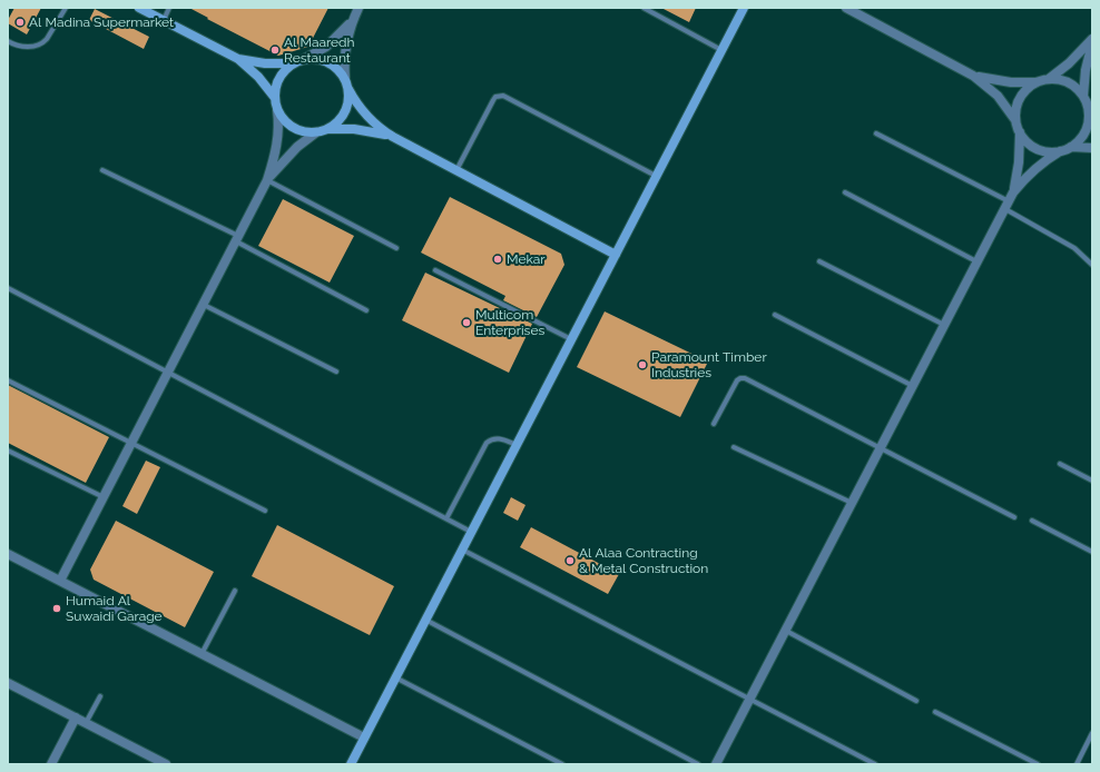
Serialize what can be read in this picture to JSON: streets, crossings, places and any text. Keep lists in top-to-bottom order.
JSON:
{
  "places": [
    "Al Madina Supermarket",
    "Al Maaredh Restaurant",
    "Mekar",
    "Multicom Enterprises",
    "Paramount Timber Industries",
    "Al Alaa Contracting & Metal Construction",
    "Humaid Al Suwaidi Garage"
  ]
}
